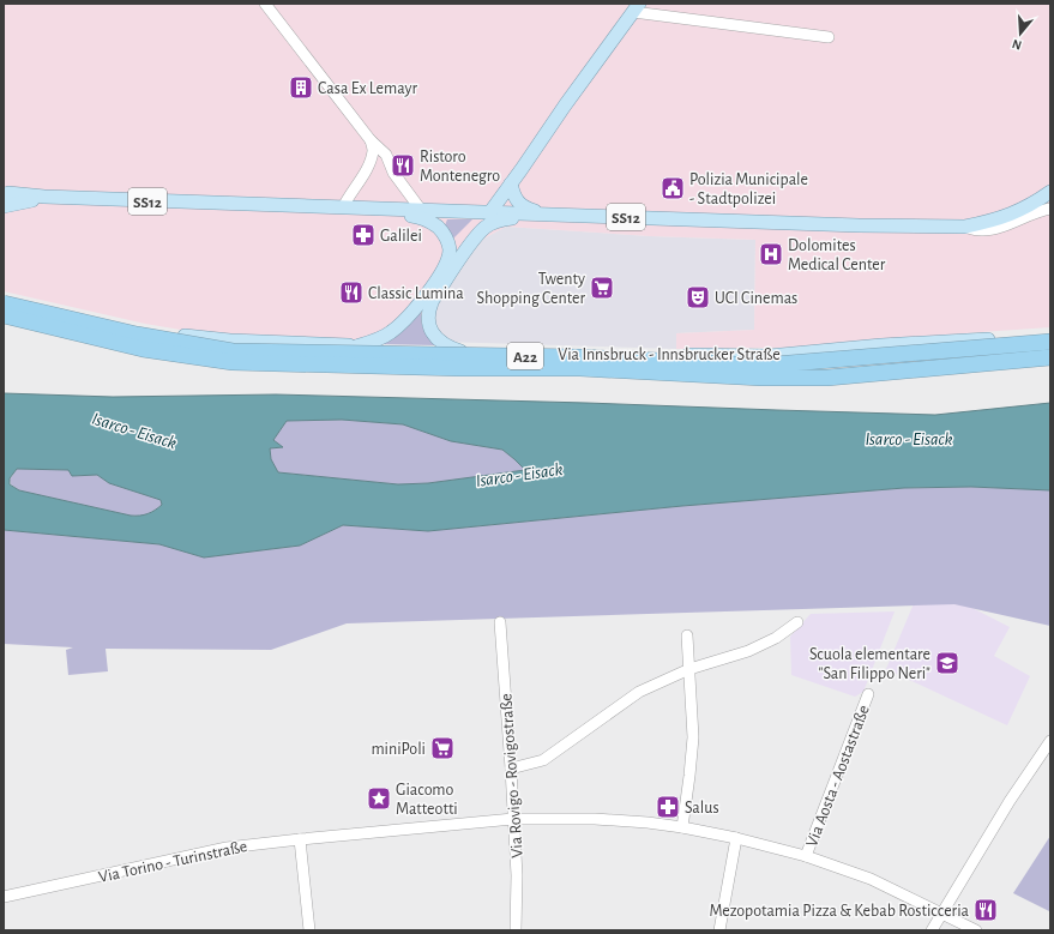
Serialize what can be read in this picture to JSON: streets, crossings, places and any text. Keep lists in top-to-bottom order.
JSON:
{
  "streets": {
    "highway": ["A22"],
    "main road": ["SS12", "Via Innsbruck - Innsbrucker Straße"],
    "street": ["Via Rovigo - Rovigostraße", "Via Aosta - Aostastraße", "Via Torino - Turinstraße"]
  },
  "crossings": [
    ["Via Rovigo - Rovigostraße", "Via Torino - Turinstraße"],
    ["Via Aosta - Aostastraße", "Via Torino - Turinstraße"]
  ],
  "water": ["Isarco - Eisack"],
  "places": {
    "building": ["Casa Ex Lemayr"],
    "restaurant": ["Ristoro Montenegro", "Classic Lumina", "Mezopotamia Pizza & Kebab Rosticceria"],
    "public building": ["Polizia Municipale - Stadtpolizei"],
    "pharmacy": ["Galilei", "Salus"],
    "hospital": ["Dolomites Medical Center"],
    "supermarket": ["Twenty Shopping Center", "miniPoli"],
    "theatre": ["UCI Cinemas"],
    "school or university": ["Scuola elementare \"San Filippo Neri\""],
    "place": ["Giacomo Matteotti"]
  },
  "north": "bottom"
}
